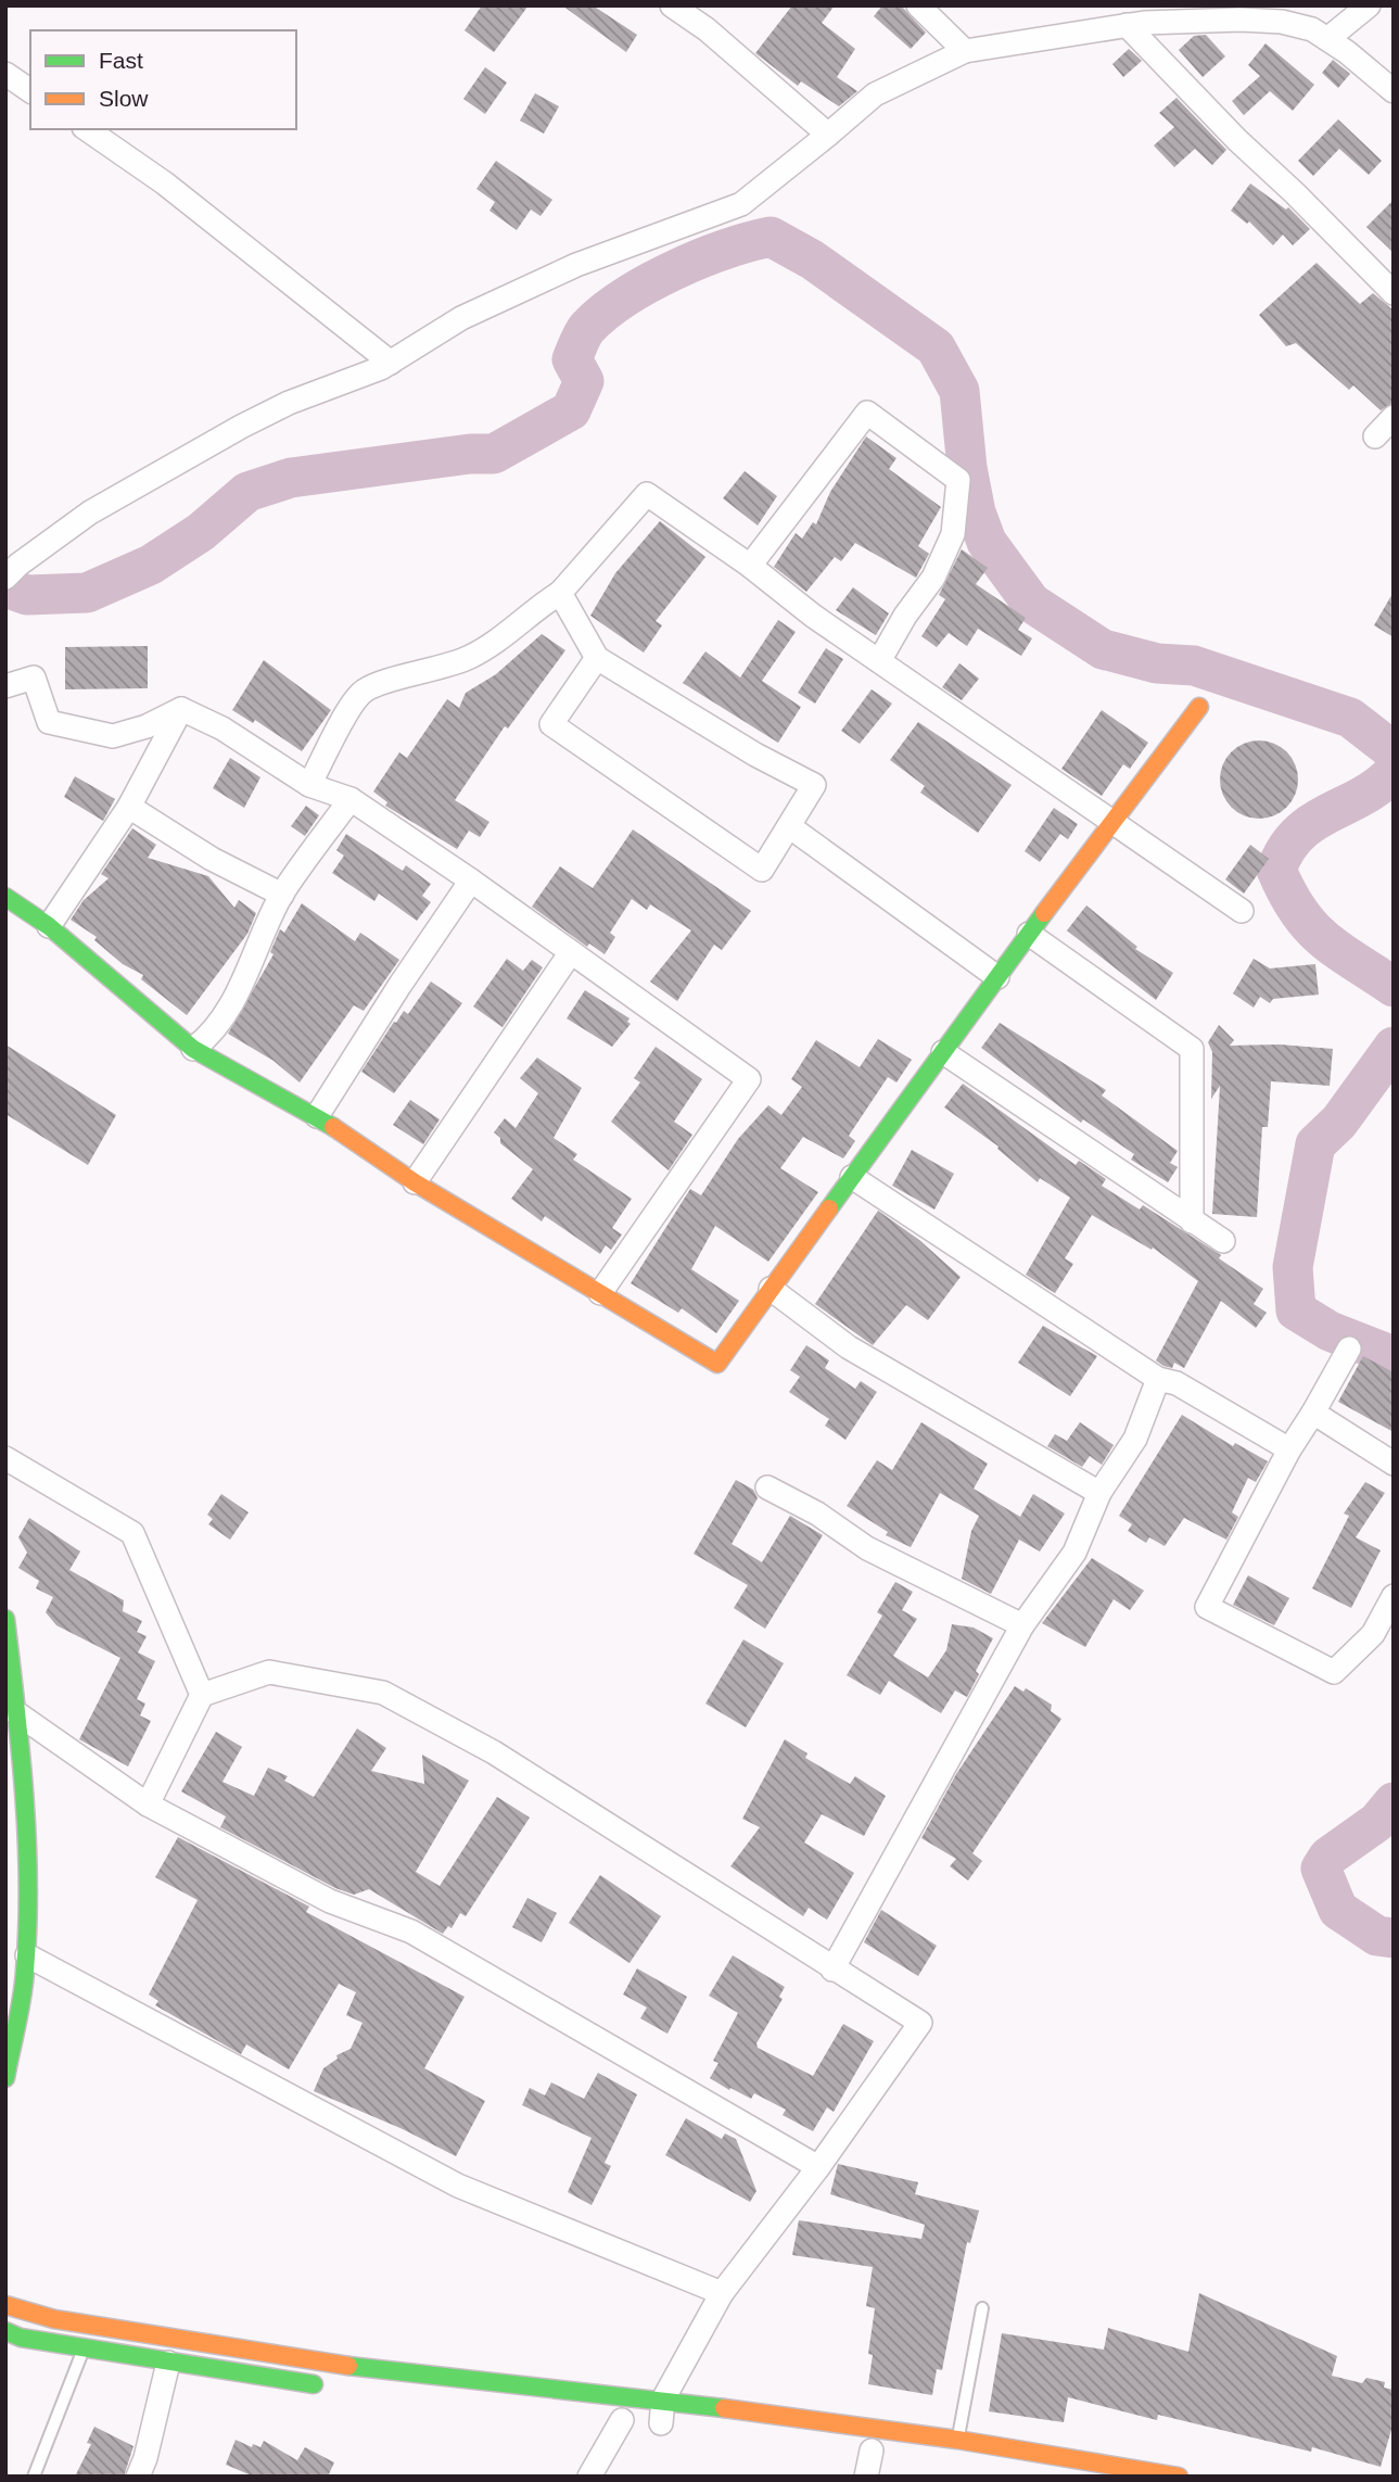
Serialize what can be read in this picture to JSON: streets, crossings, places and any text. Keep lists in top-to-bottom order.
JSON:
{
  "legend": ["Fast", "Slow"]
}
